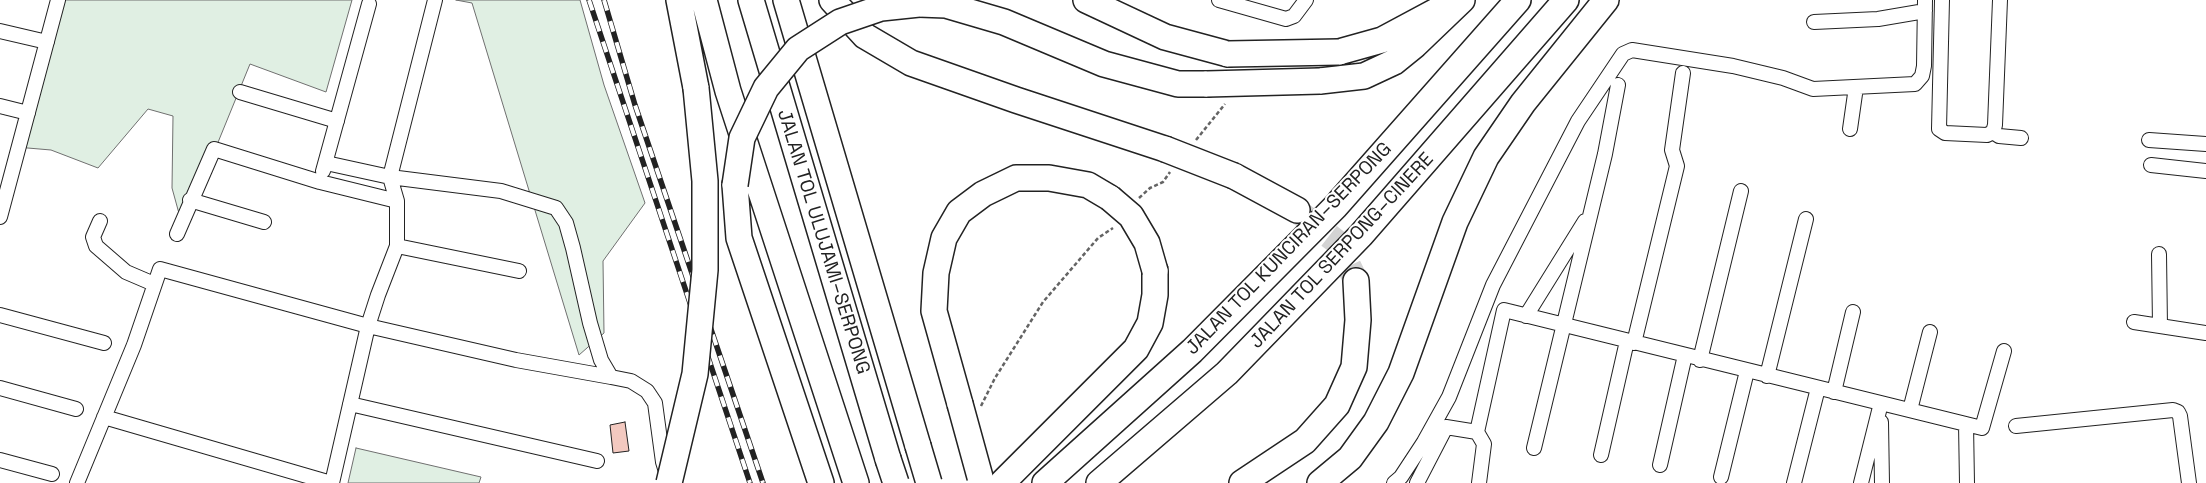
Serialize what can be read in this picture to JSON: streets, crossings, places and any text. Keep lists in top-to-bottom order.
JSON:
{
  "streets": {
    "highway": ["JALAN TOL ULUJAMI–SERPONG", "JALAN TOL KUNCIRAN–SERPONG", "JALAN TOL SERPONG–CINERE"]
  }
}
